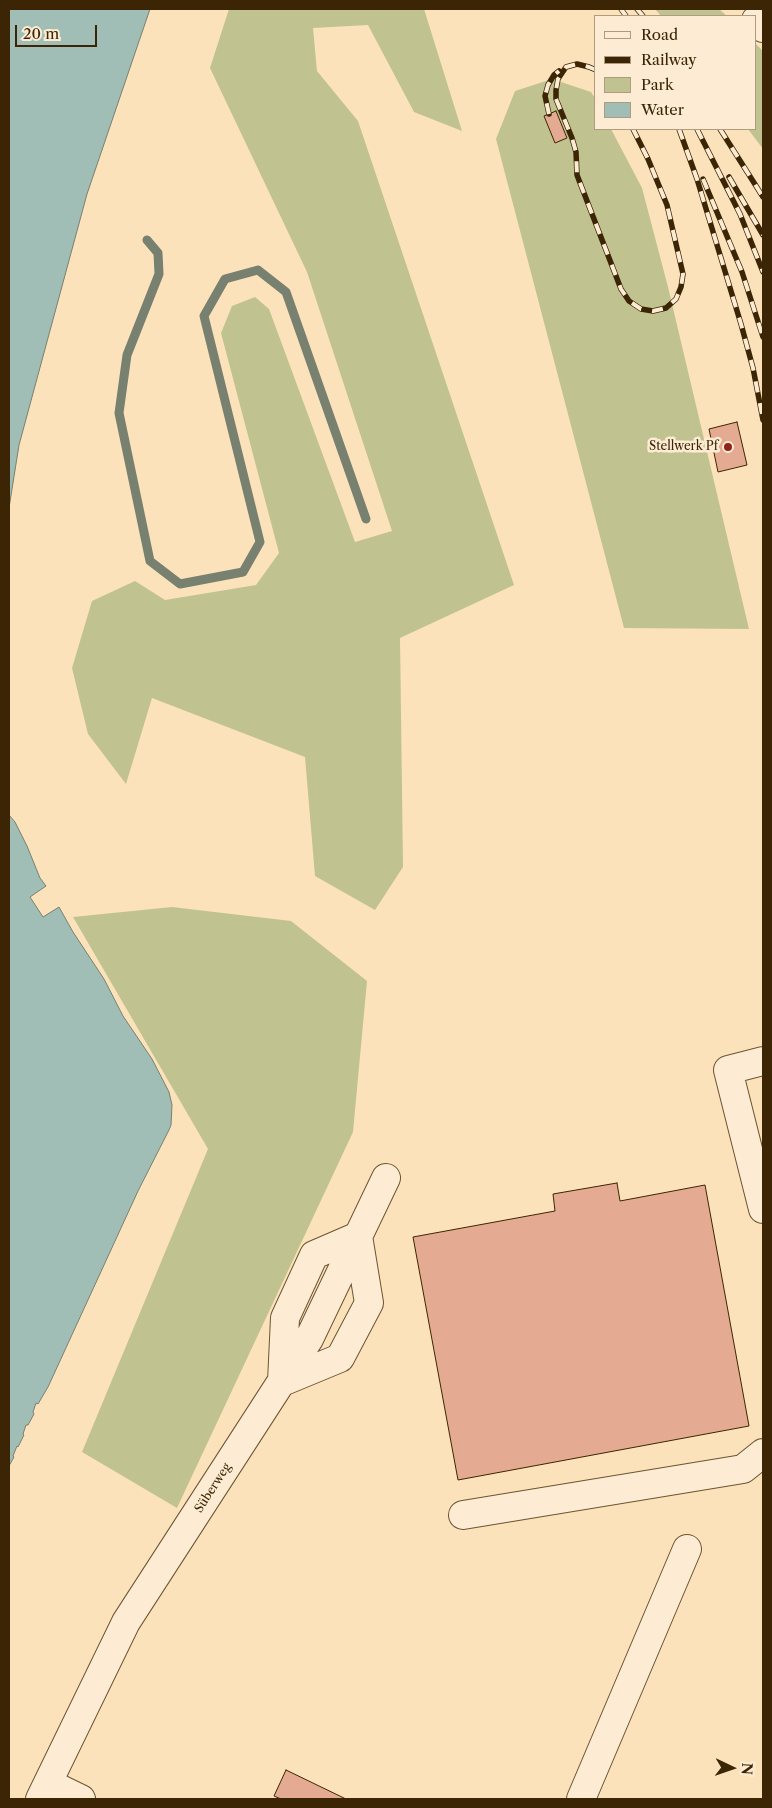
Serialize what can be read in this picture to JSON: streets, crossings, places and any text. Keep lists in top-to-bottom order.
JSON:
{
  "streets": {
    "street": ["Süberweg"]
  },
  "places": ["Stellwerk Pf"],
  "legend": [
    "Road",
    "Railway",
    "Park",
    "Water"
  ],
  "scale_bar": "20 m",
  "north": "right"
}
